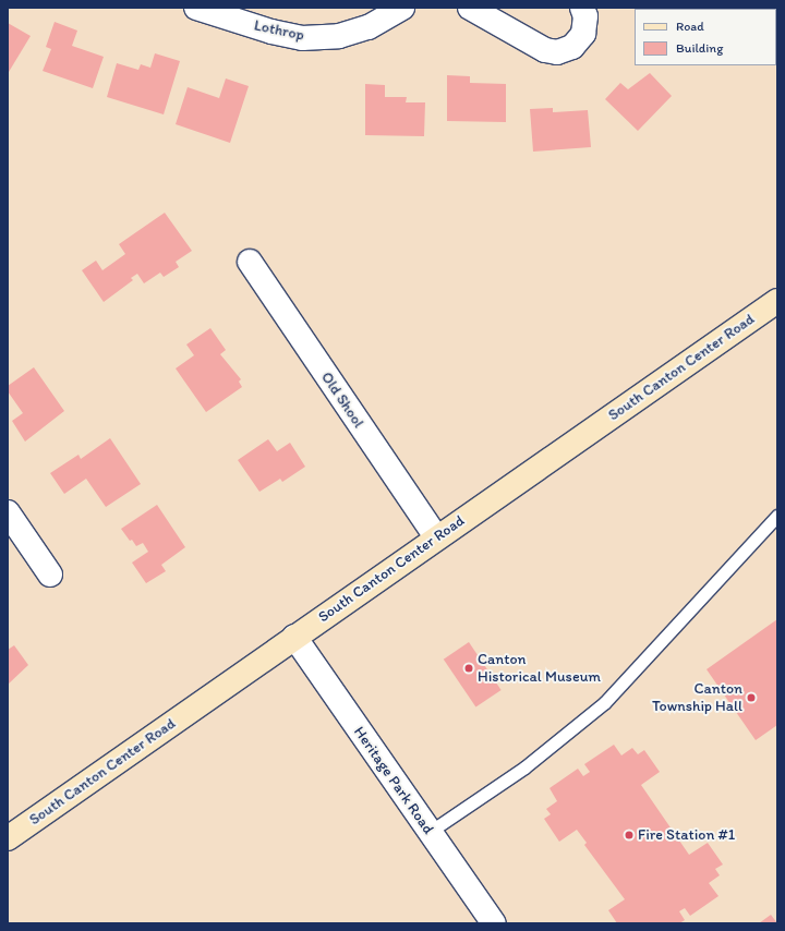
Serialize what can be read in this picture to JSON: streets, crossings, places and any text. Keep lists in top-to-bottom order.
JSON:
{
  "streets": {
    "main road": ["South Canton Center Road"],
    "street": ["Lothrop", "Old Shool", "Heritage Park Road"]
  },
  "crossings": [
    ["South Canton Center Road", "Old Shool"],
    ["South Canton Center Road", "Heritage Park Road"]
  ],
  "places": ["Canton Historical Museum", "Canton Township Hall", "Fire Station #1"],
  "legend": ["Road", "Building"]
}
